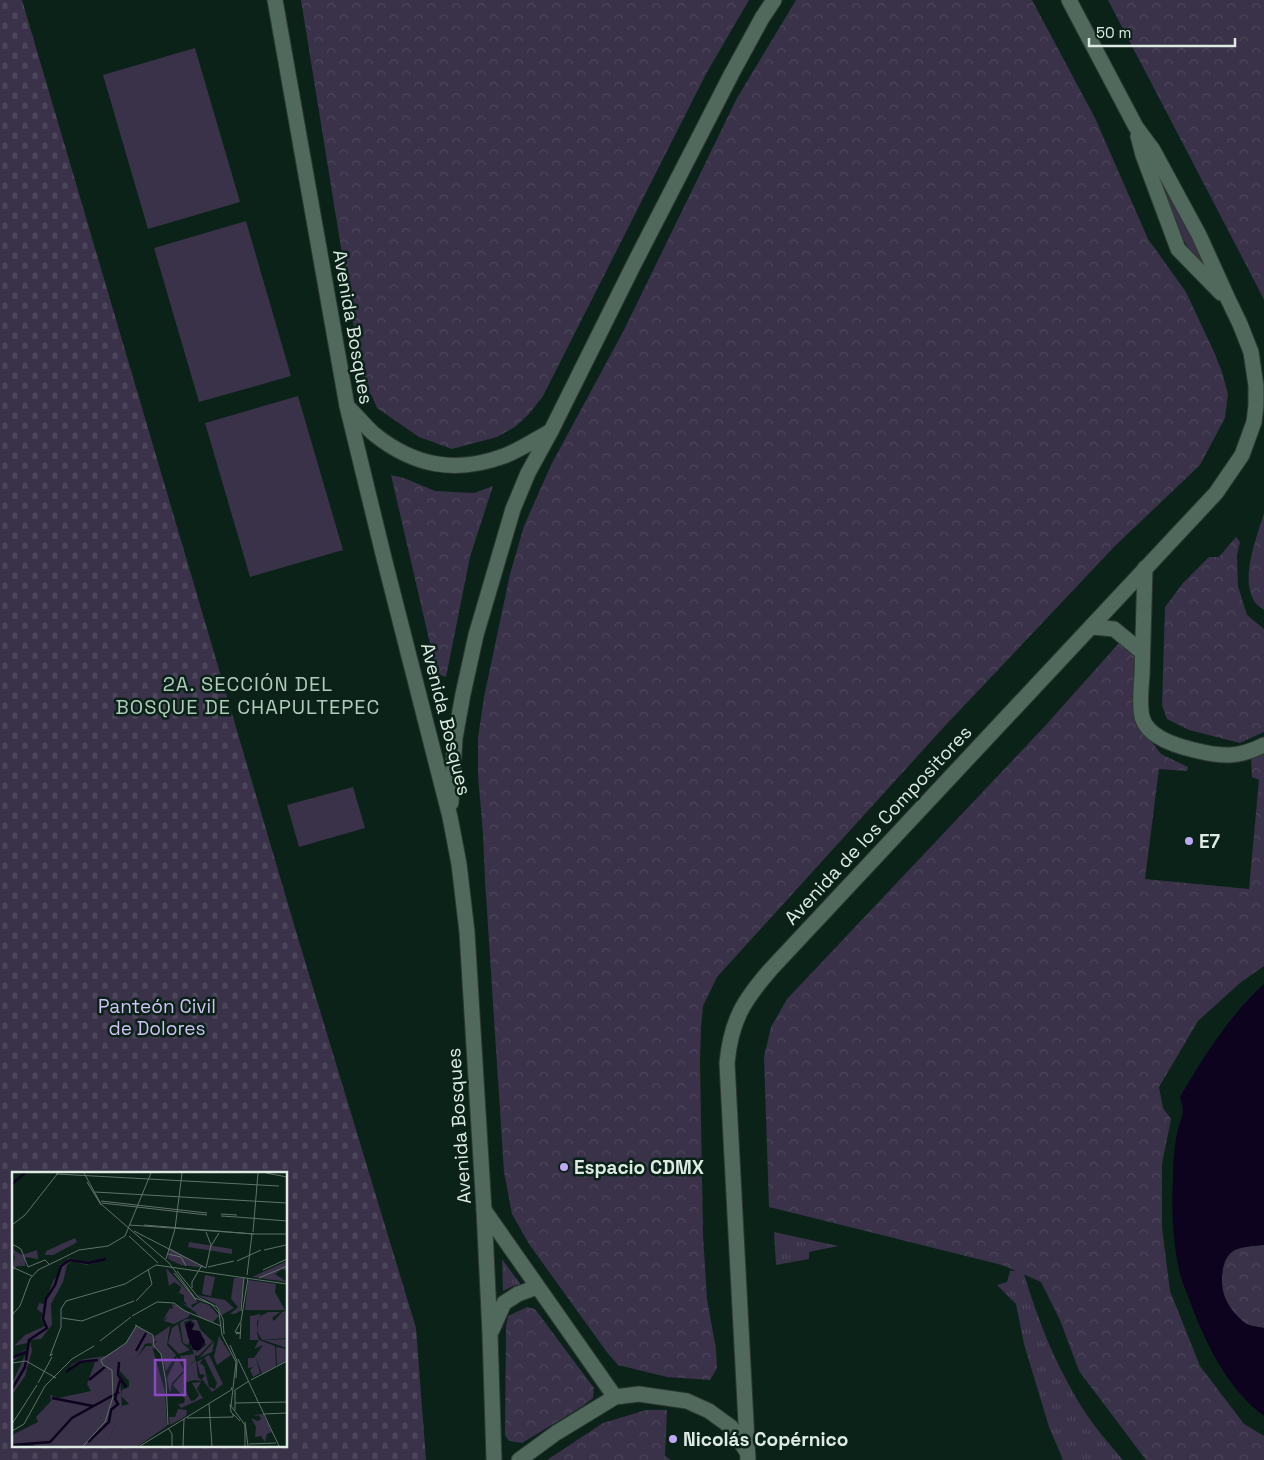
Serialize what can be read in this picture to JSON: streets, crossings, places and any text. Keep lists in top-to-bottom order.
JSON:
{
  "streets": {
    "street": ["Avenida Bosques", "Avenida de los Compositores"]
  },
  "districts": ["2A. SECCIÓN DEL BOSQUE DE CHAPULTEPEC"],
  "parks": ["Panteón Civil de Dolores"],
  "places": ["E7", "Espacio CDMX", "Nicolás Copérnico"],
  "scale_bar": "50 m"
}
